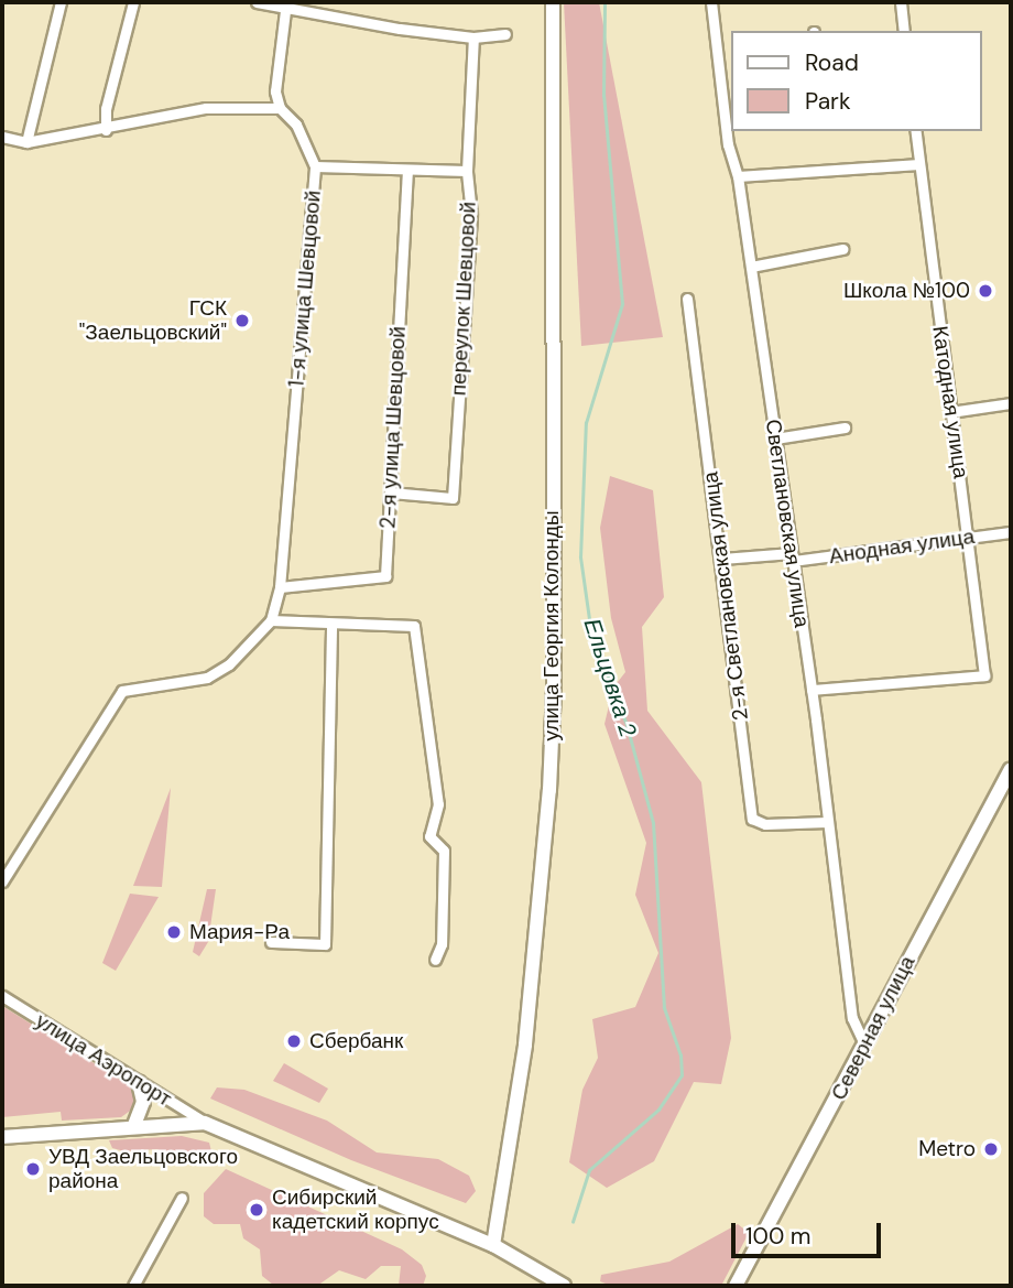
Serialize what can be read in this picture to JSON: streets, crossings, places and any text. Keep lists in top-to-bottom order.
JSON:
{
  "streets": {
    "main road": ["улица Георгия Колонды", "Северная улица"],
    "street": [
      "1-я улица Шевцовой",
      "переулок Шевцовой",
      "Катодная улица",
      "2-я улица Шевцовой",
      "Светлановская улица",
      "Анодная улица",
      "2-я Светлановская улица",
      "улица Аэропорт"
    ]
  },
  "crossings": [
    ["1-я улица Шевцовой", "2-я улица Шевцовой"],
    ["переулок Шевцовой", "2-я улица Шевцовой"],
    ["Катодная улица", "Светлановская улица"],
    ["Катодная улица", "Анодная улица"],
    ["Светлановская улица", "Анодная улица"],
    ["Светлановская улица", "2-я Светлановская улица"],
    ["Светлановская улица", "Северная улица"],
    ["Анодная улица", "2-я Светлановская улица"]
  ],
  "water": ["Ельцовка 2"],
  "places": [
    "Школа №100",
    "ГСК \"Заельцовский\"",
    "Мария-Ра",
    "Сбербанк",
    "Metro",
    "УВД Заельцовского района",
    "Сибирский кадетский корпус"
  ],
  "legend": ["Road", "Park"],
  "scale_bar": "100 m"
}
